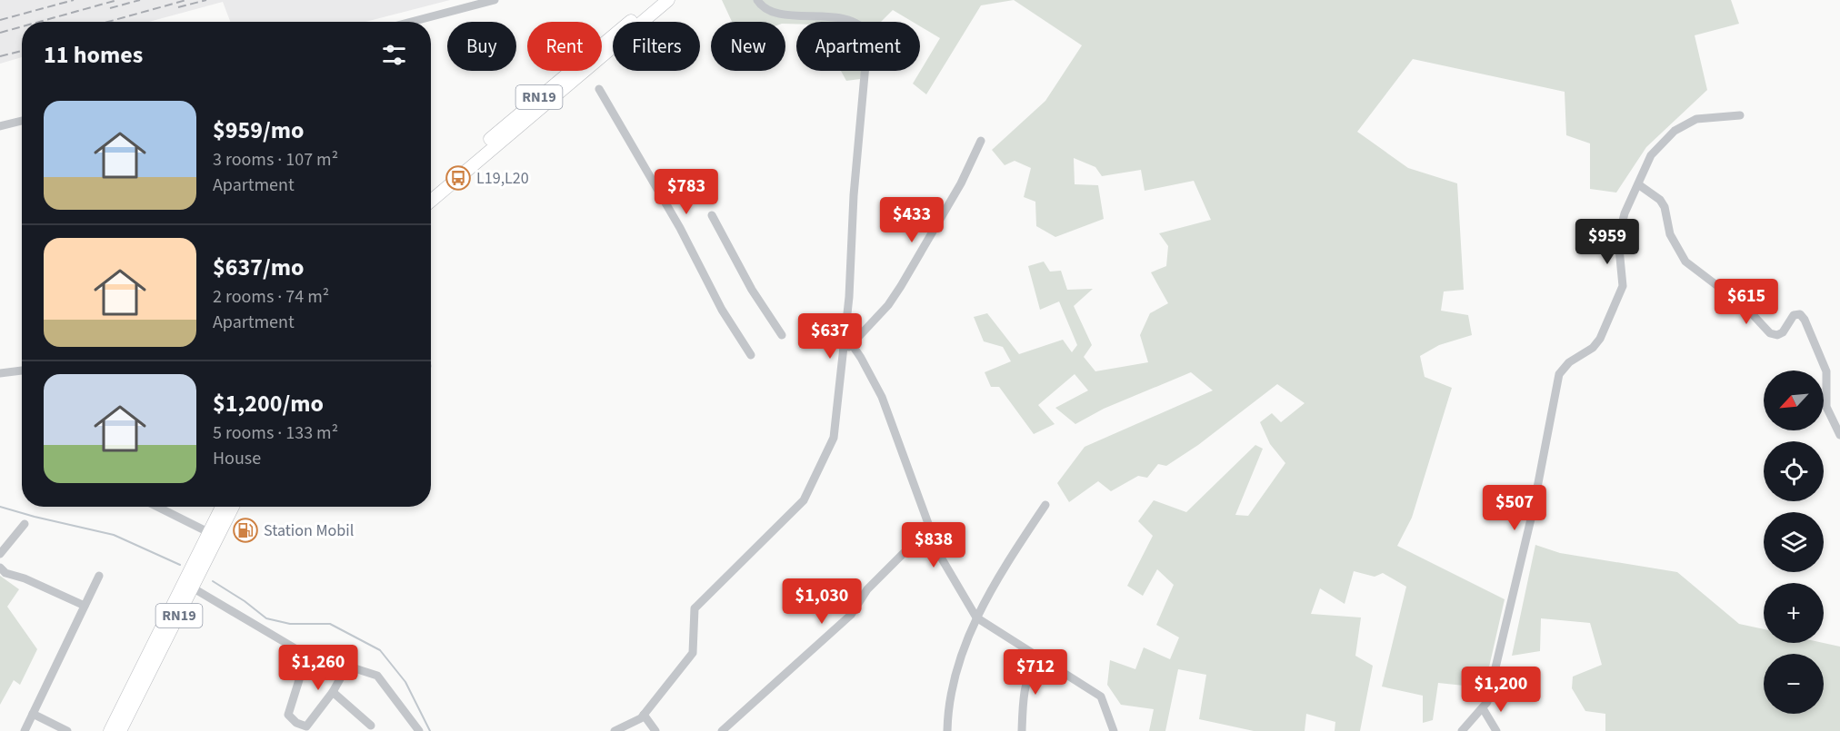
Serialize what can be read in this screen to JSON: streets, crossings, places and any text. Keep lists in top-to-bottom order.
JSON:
{
  "streets": {
    "highway": ["RN19"]
  },
  "places": {
    "bus stop": ["L19,L20"],
    "fuel station": ["Station Mobil"]
  },
  "north": "bottom left",
  "page": {
    "chip": [
      "Buy",
      "Rent",
      "Filters",
      "New",
      "Apartment"
    ],
    "heading": "11 homes",
    "list": [
      {
        "name": "$959/mo",
        "note": "3 rooms · 107 m² · Apartment"
      },
      {
        "name": "$637/mo",
        "note": "2 rooms · 74 m² · Apartment"
      },
      {
        "name": "$1,200/mo",
        "note": "5 rooms · 133 m² · House"
      }
    ],
    "price": [
      "$783",
      "$433",
      "$959",
      "$615",
      "$637",
      "$507",
      "$838",
      "$1,030",
      "$1,260",
      "$712",
      "$1,200"
    ],
    "map_buttons": ["+", "−"]
  }
}
